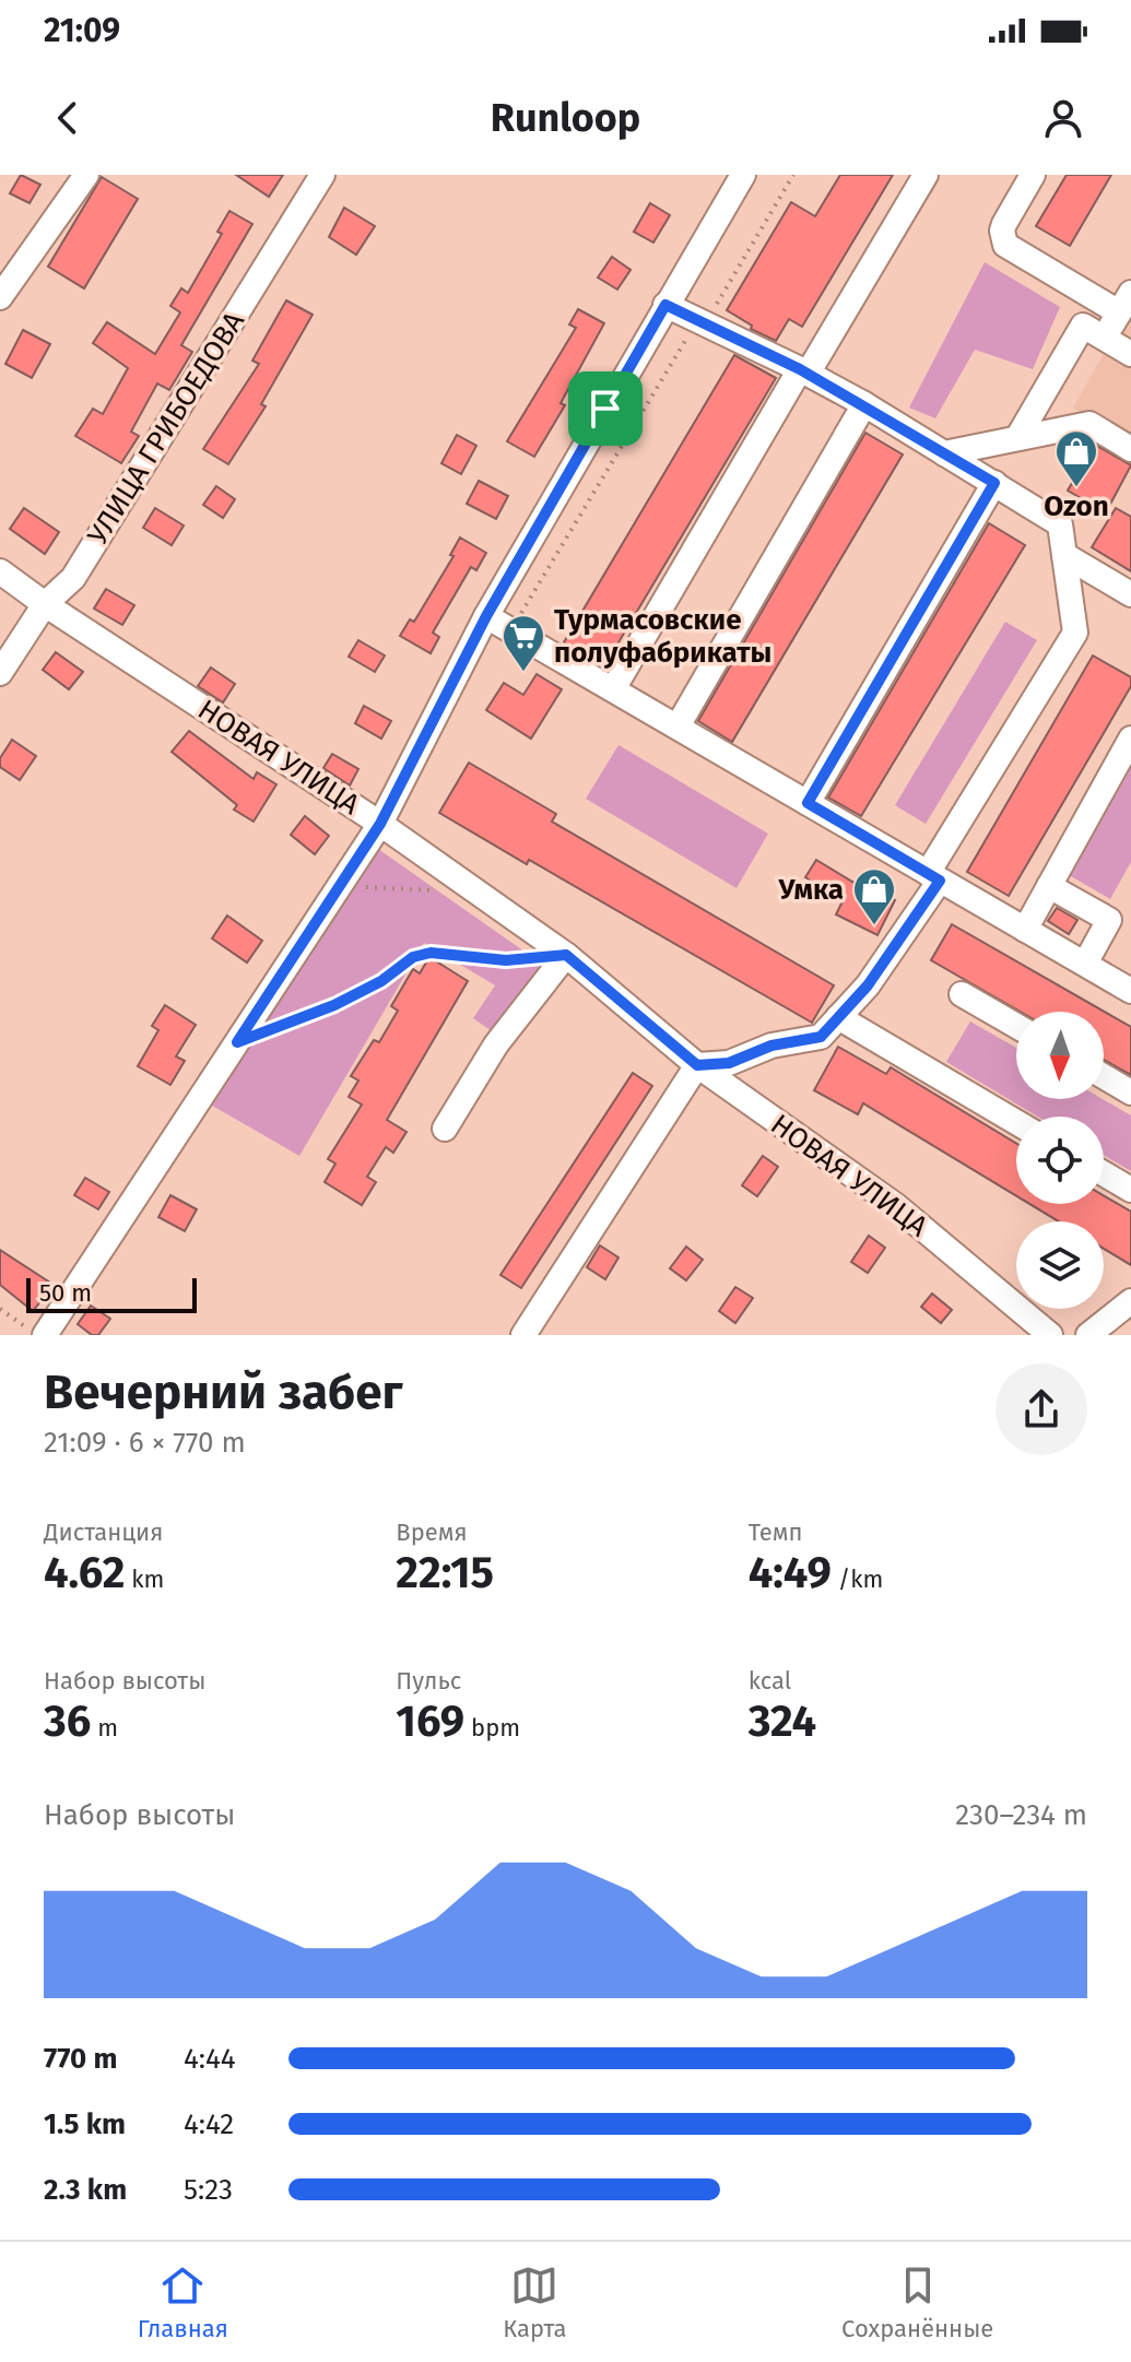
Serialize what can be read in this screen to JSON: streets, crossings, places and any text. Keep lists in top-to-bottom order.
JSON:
{
  "streets": {
    "street": ["УЛИЦА ГРИБОЕДОВА", "НОВАЯ УЛИЦА"]
  },
  "crossings": [
    ["УЛИЦА ГРИБОЕДОВА", "НОВАЯ УЛИЦА"]
  ],
  "places": {
    "shop": ["Ozon", "Умка"],
    "supermarket": ["Турмасовские полуфабрикаты"]
  },
  "scale_bar": "50 m",
  "north": "bottom",
  "page": {
    "status": "21:09",
    "header": "Runloop",
    "scale": "50 m",
    "heading": ["Вечерний забег", "21:09 · 6 × 770 m"],
    "stats": [
      ["Дистанция", "4.62 km"],
      ["Время", "22:15"],
      ["Темп", "4:49 /km"],
      ["Набор высоты", "36 m"],
      ["Пульс", "169 bpm"],
      ["kcal", "324"]
    ],
    "chart": ["Набор высоты", "230–234 m"],
    "list": [
      {
        "name": "770 m",
        "note": "4:44"
      },
      {
        "name": "1.5 km",
        "note": "4:42"
      },
      {
        "name": "2.3 km",
        "note": "5:23"
      }
    ],
    "tabs": ["Главная", "Карта", "Сохранённые"]
  }
}
